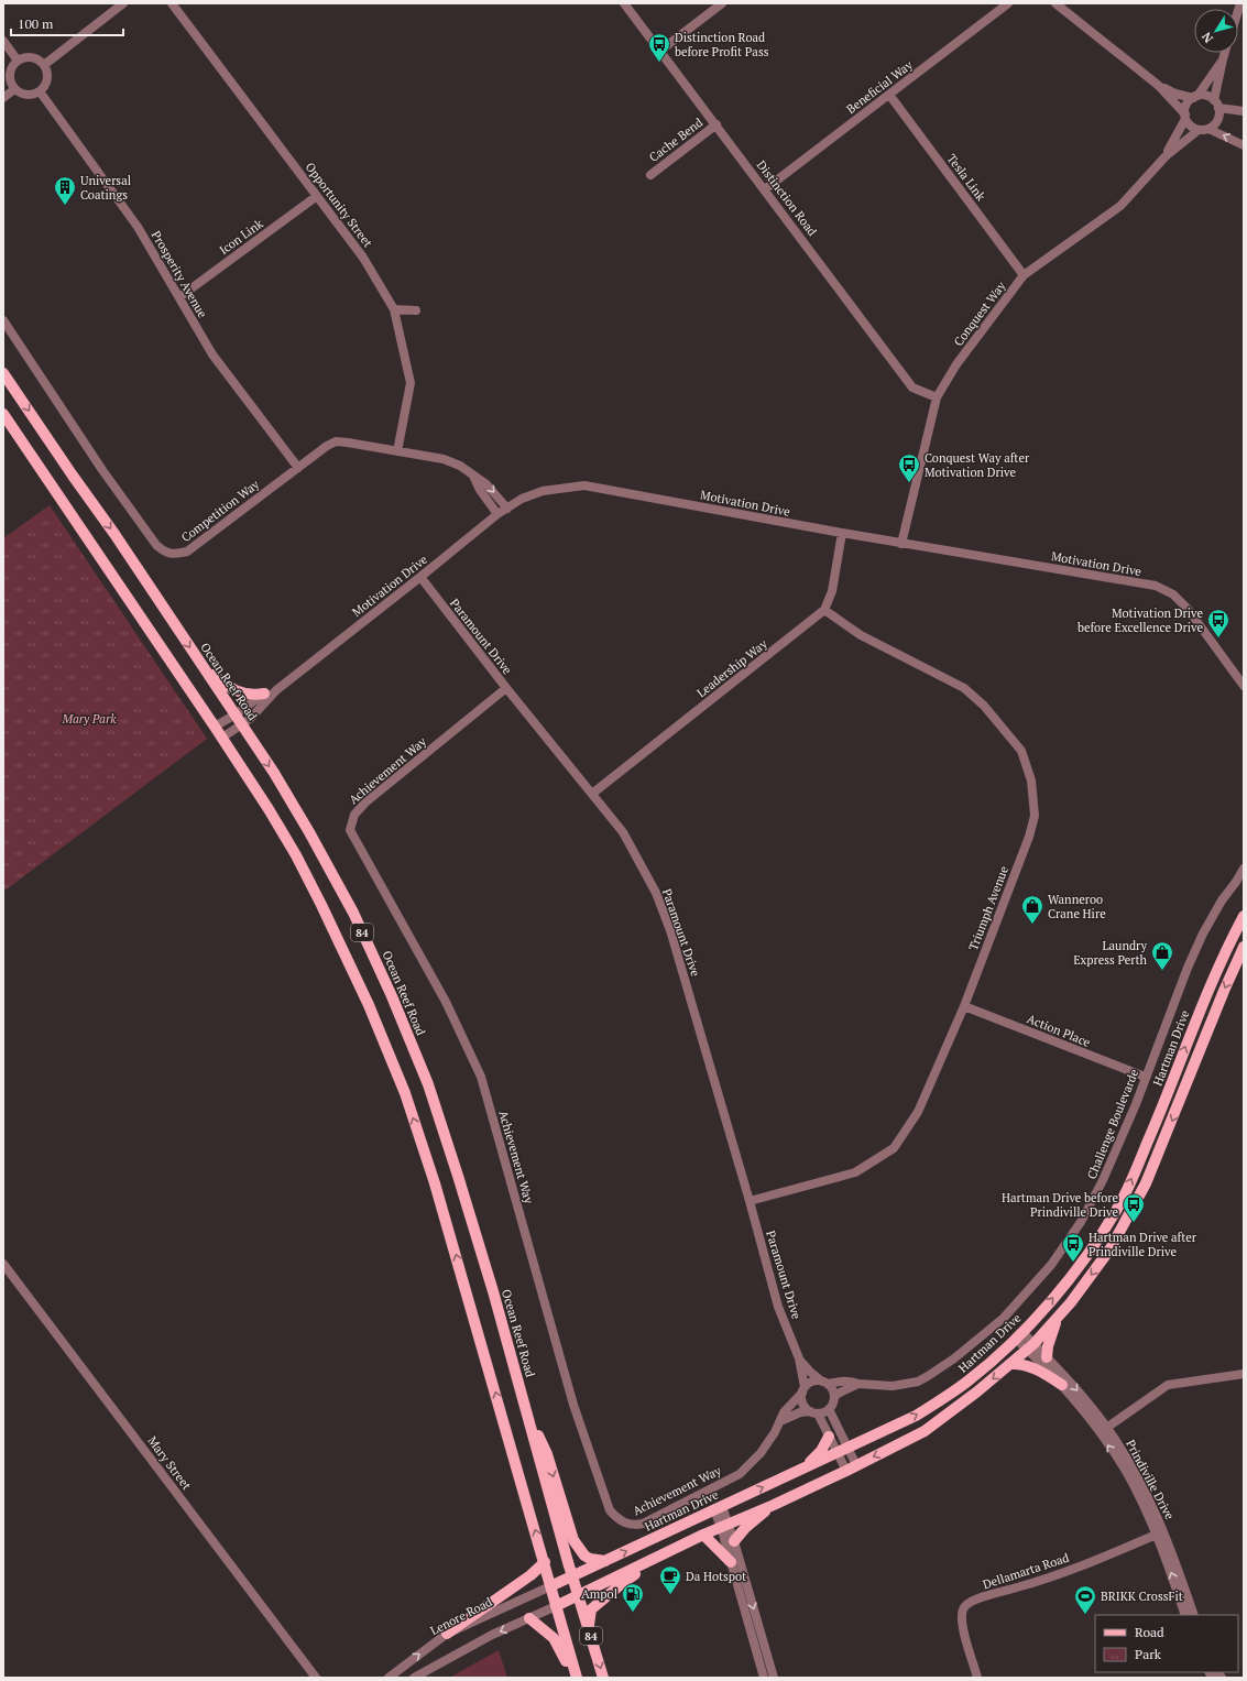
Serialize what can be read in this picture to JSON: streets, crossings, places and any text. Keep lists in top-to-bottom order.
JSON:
{
  "streets": {
    "main road": ["Ocean Reef Road", "84", "Hartman Drive"],
    "street": [
      "Beneficial Way",
      "Cache Bend",
      "Tesla Link",
      "Distinction Road",
      "Opportunity Street",
      "Icon Link",
      "Prosperity Avenue",
      "Conquest Way",
      "Motivation Drive",
      "Competition Way",
      "Paramount Drive",
      "Leadership Way",
      "Achievement Way",
      "Triumph Avenue",
      "Action Place",
      "Challenge Boulevarde",
      "Mary Street",
      "Prindiville Drive",
      "Dellamarta Road",
      "Lenore Road"
    ]
  },
  "crossings": [
    ["Beneficial Way", "Tesla Link"],
    ["Beneficial Way", "Distinction Road"],
    ["Cache Bend", "Distinction Road"],
    ["Tesla Link", "Conquest Way"],
    ["Distinction Road", "Conquest Way"],
    ["Opportunity Street", "Icon Link"],
    ["Opportunity Street", "Competition Way"],
    ["Icon Link", "Prosperity Avenue"],
    ["Prosperity Avenue", "Competition Way"],
    ["Conquest Way", "Motivation Drive"],
    ["Motivation Drive", "Competition Way"],
    ["Motivation Drive", "Paramount Drive"],
    ["Motivation Drive", "Ocean Reef Road"],
    ["Motivation Drive", "84"],
    ["Paramount Drive", "Leadership Way"],
    ["Paramount Drive", "Achievement Way"],
    ["Paramount Drive", "Triumph Avenue"],
    ["Paramount Drive", "Challenge Boulevarde"],
    ["Leadership Way", "Triumph Avenue"],
    ["Ocean Reef Road", "Hartman Drive"],
    ["Achievement Way", "Challenge Boulevarde"],
    ["Triumph Avenue", "Action Place"],
    ["84", "Hartman Drive"],
    ["84", "Lenore Road"],
    ["Action Place", "Challenge Boulevarde"],
    ["Hartman Drive", "Prindiville Drive"],
    ["Hartman Drive", "Lenore Road"],
    ["Prindiville Drive", "Dellamarta Road"]
  ],
  "parks": ["Mary Park"],
  "places": {
    "bus stop": [
      "Distinction Road before Profit Pass",
      "Conquest Way after Motivation Drive",
      "Motivation Drive before Excellence Drive",
      "Hartman Drive before Prindiville Drive",
      "Hartman Drive after Prindiville Drive"
    ],
    "building": ["Universal Coatings"],
    "shop": ["Wanneroo Crane Hire", "Laundry Express Perth"],
    "cafe": ["Da Hotspot"],
    "fuel station": ["Ampol"],
    "sports": ["BRIKK CrossFit"]
  },
  "legend": ["Road", "Park"],
  "scale_bar": "100 m",
  "north": "bottom left"
}
